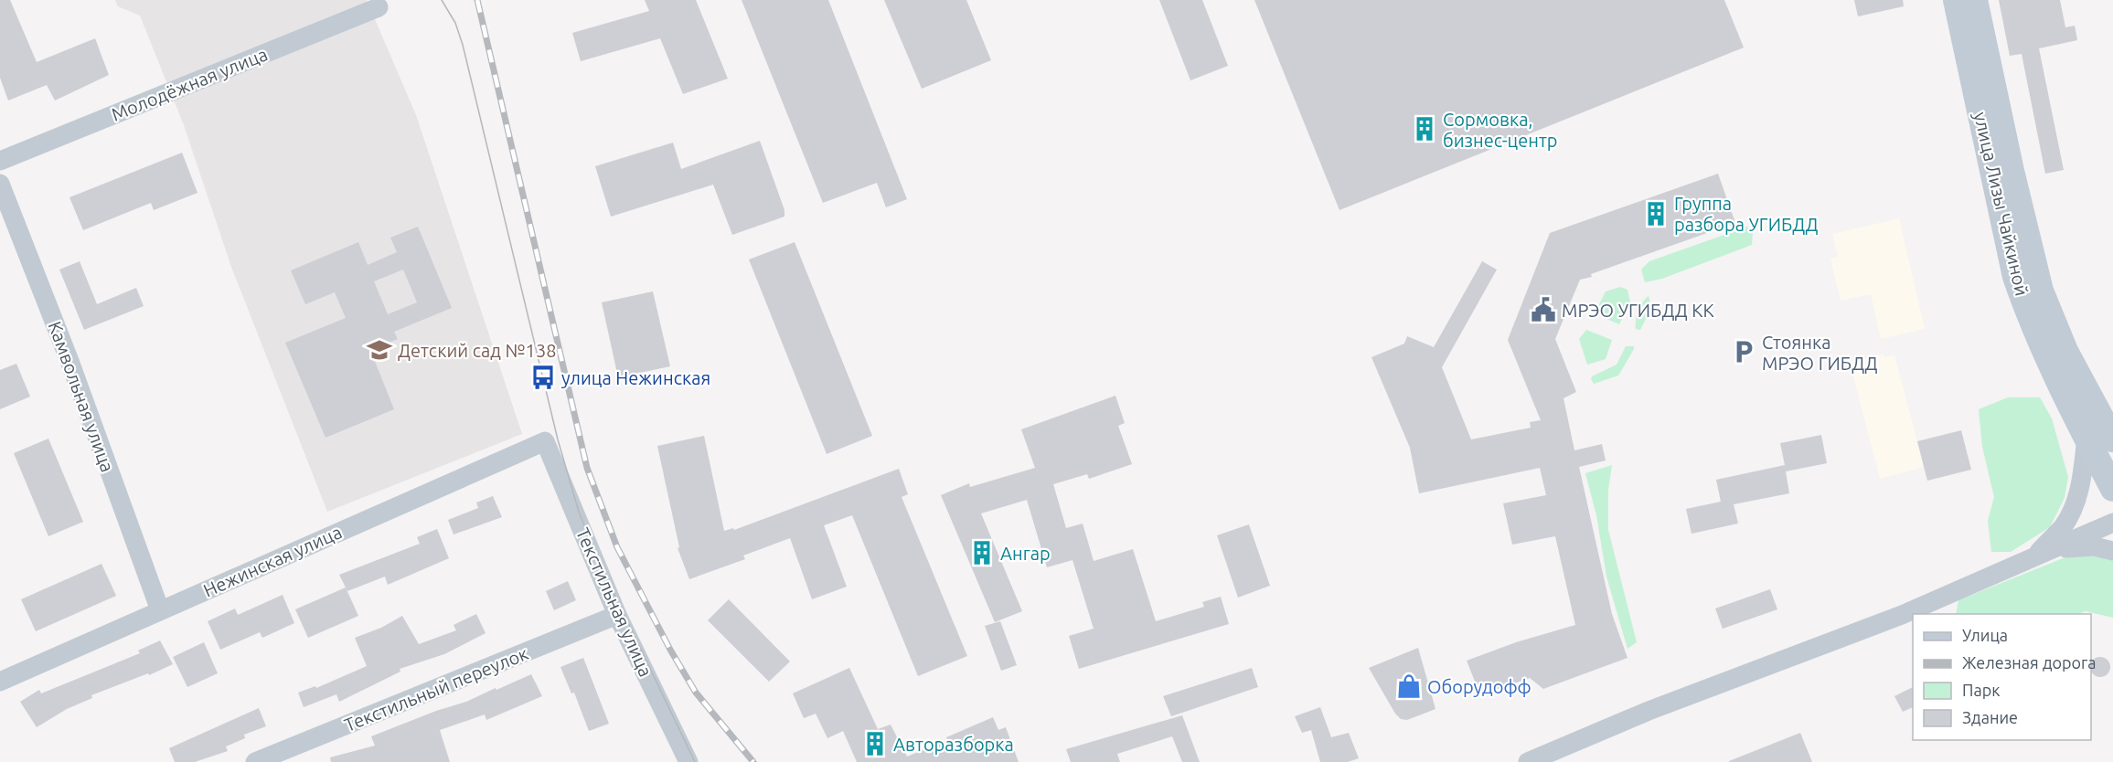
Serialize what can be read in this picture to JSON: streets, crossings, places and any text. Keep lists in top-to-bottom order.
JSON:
{
  "streets": {
    "main road": ["улица Лизы Чайкиной"],
    "street": [
      "Молодёжная улица",
      "Камвольная улица",
      "Нежинская улица",
      "Текстильная улица",
      "Текстильный переулок"
    ]
  },
  "crossings": [
    ["Камвольная улица", "Нежинская улица"],
    ["Нежинская улица", "Текстильная улица"],
    ["Текстильная улица", "Текстильный переулок"]
  ],
  "places": {
    "building": [
      "Сормовка, бизнес-центр",
      "Группа разбора УГИБДД",
      "Ангар",
      "Авторазборка"
    ],
    "public building": ["МРЭО УГИБДД КК"],
    "school or university": ["Детский сад №138"],
    "parking": ["Стоянка МРЭО ГИБДД"],
    "bus stop": ["улица Нежинская"],
    "shop": ["Оборудофф"]
  },
  "legend": [
    "Улица",
    "Железная дорога",
    "Парк",
    "Здание"
  ]
}
